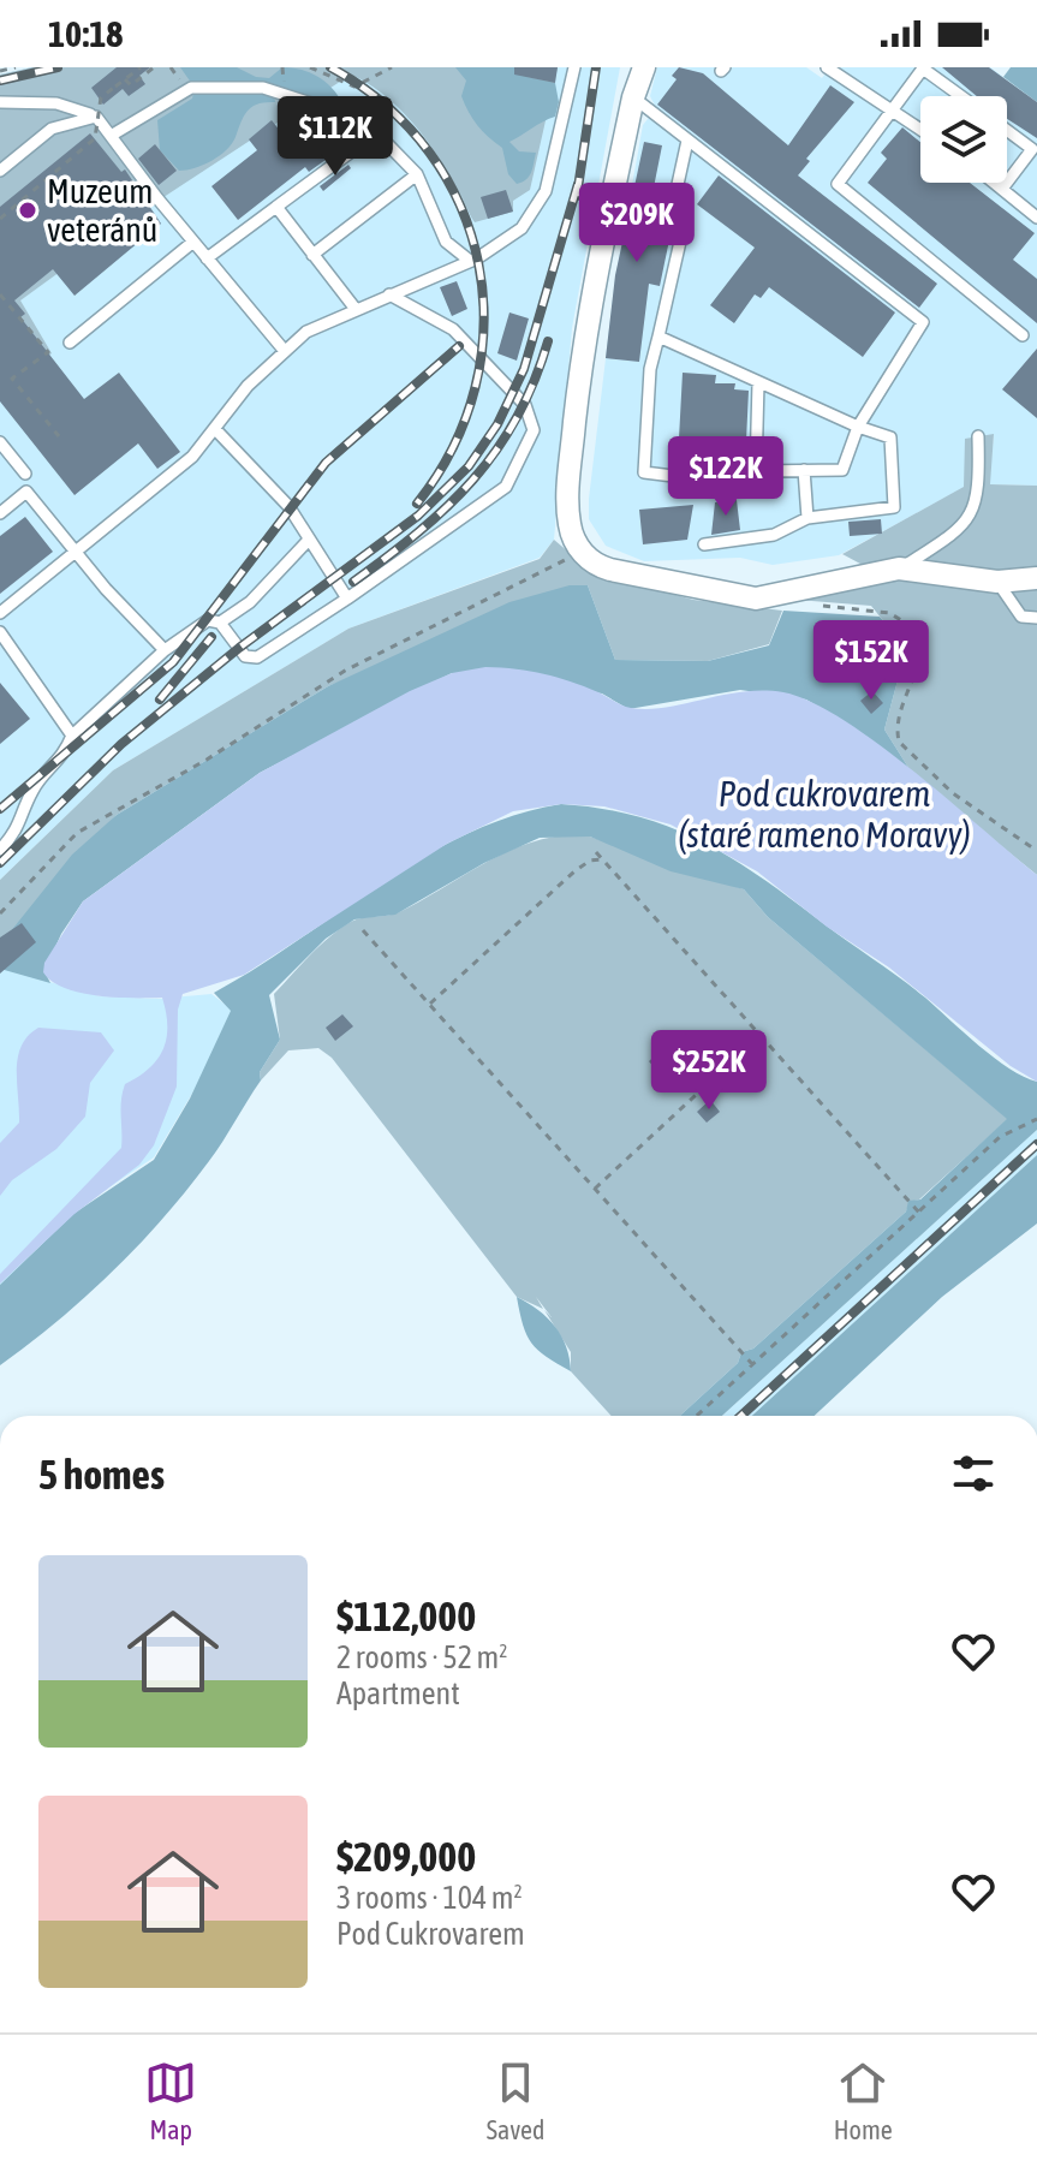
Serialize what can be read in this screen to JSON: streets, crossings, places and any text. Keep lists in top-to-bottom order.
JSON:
{
  "water": ["Pod cukrovarem (staré rameno Moravy)"],
  "places": ["Muzeum veteránů"],
  "page": {
    "status": "10:18",
    "price": [
      "$112K",
      "$209K",
      "$122K",
      "$152K",
      "$252K"
    ],
    "heading": "5 homes",
    "list": [
      {
        "name": "$112,000",
        "note": "2 rooms · 52 m² · Apartment"
      },
      {
        "name": "$209,000",
        "note": "3 rooms · 104 m² · Pod Cukrovarem"
      }
    ],
    "tabs": ["Map", "Saved", "Home"]
  }
}
